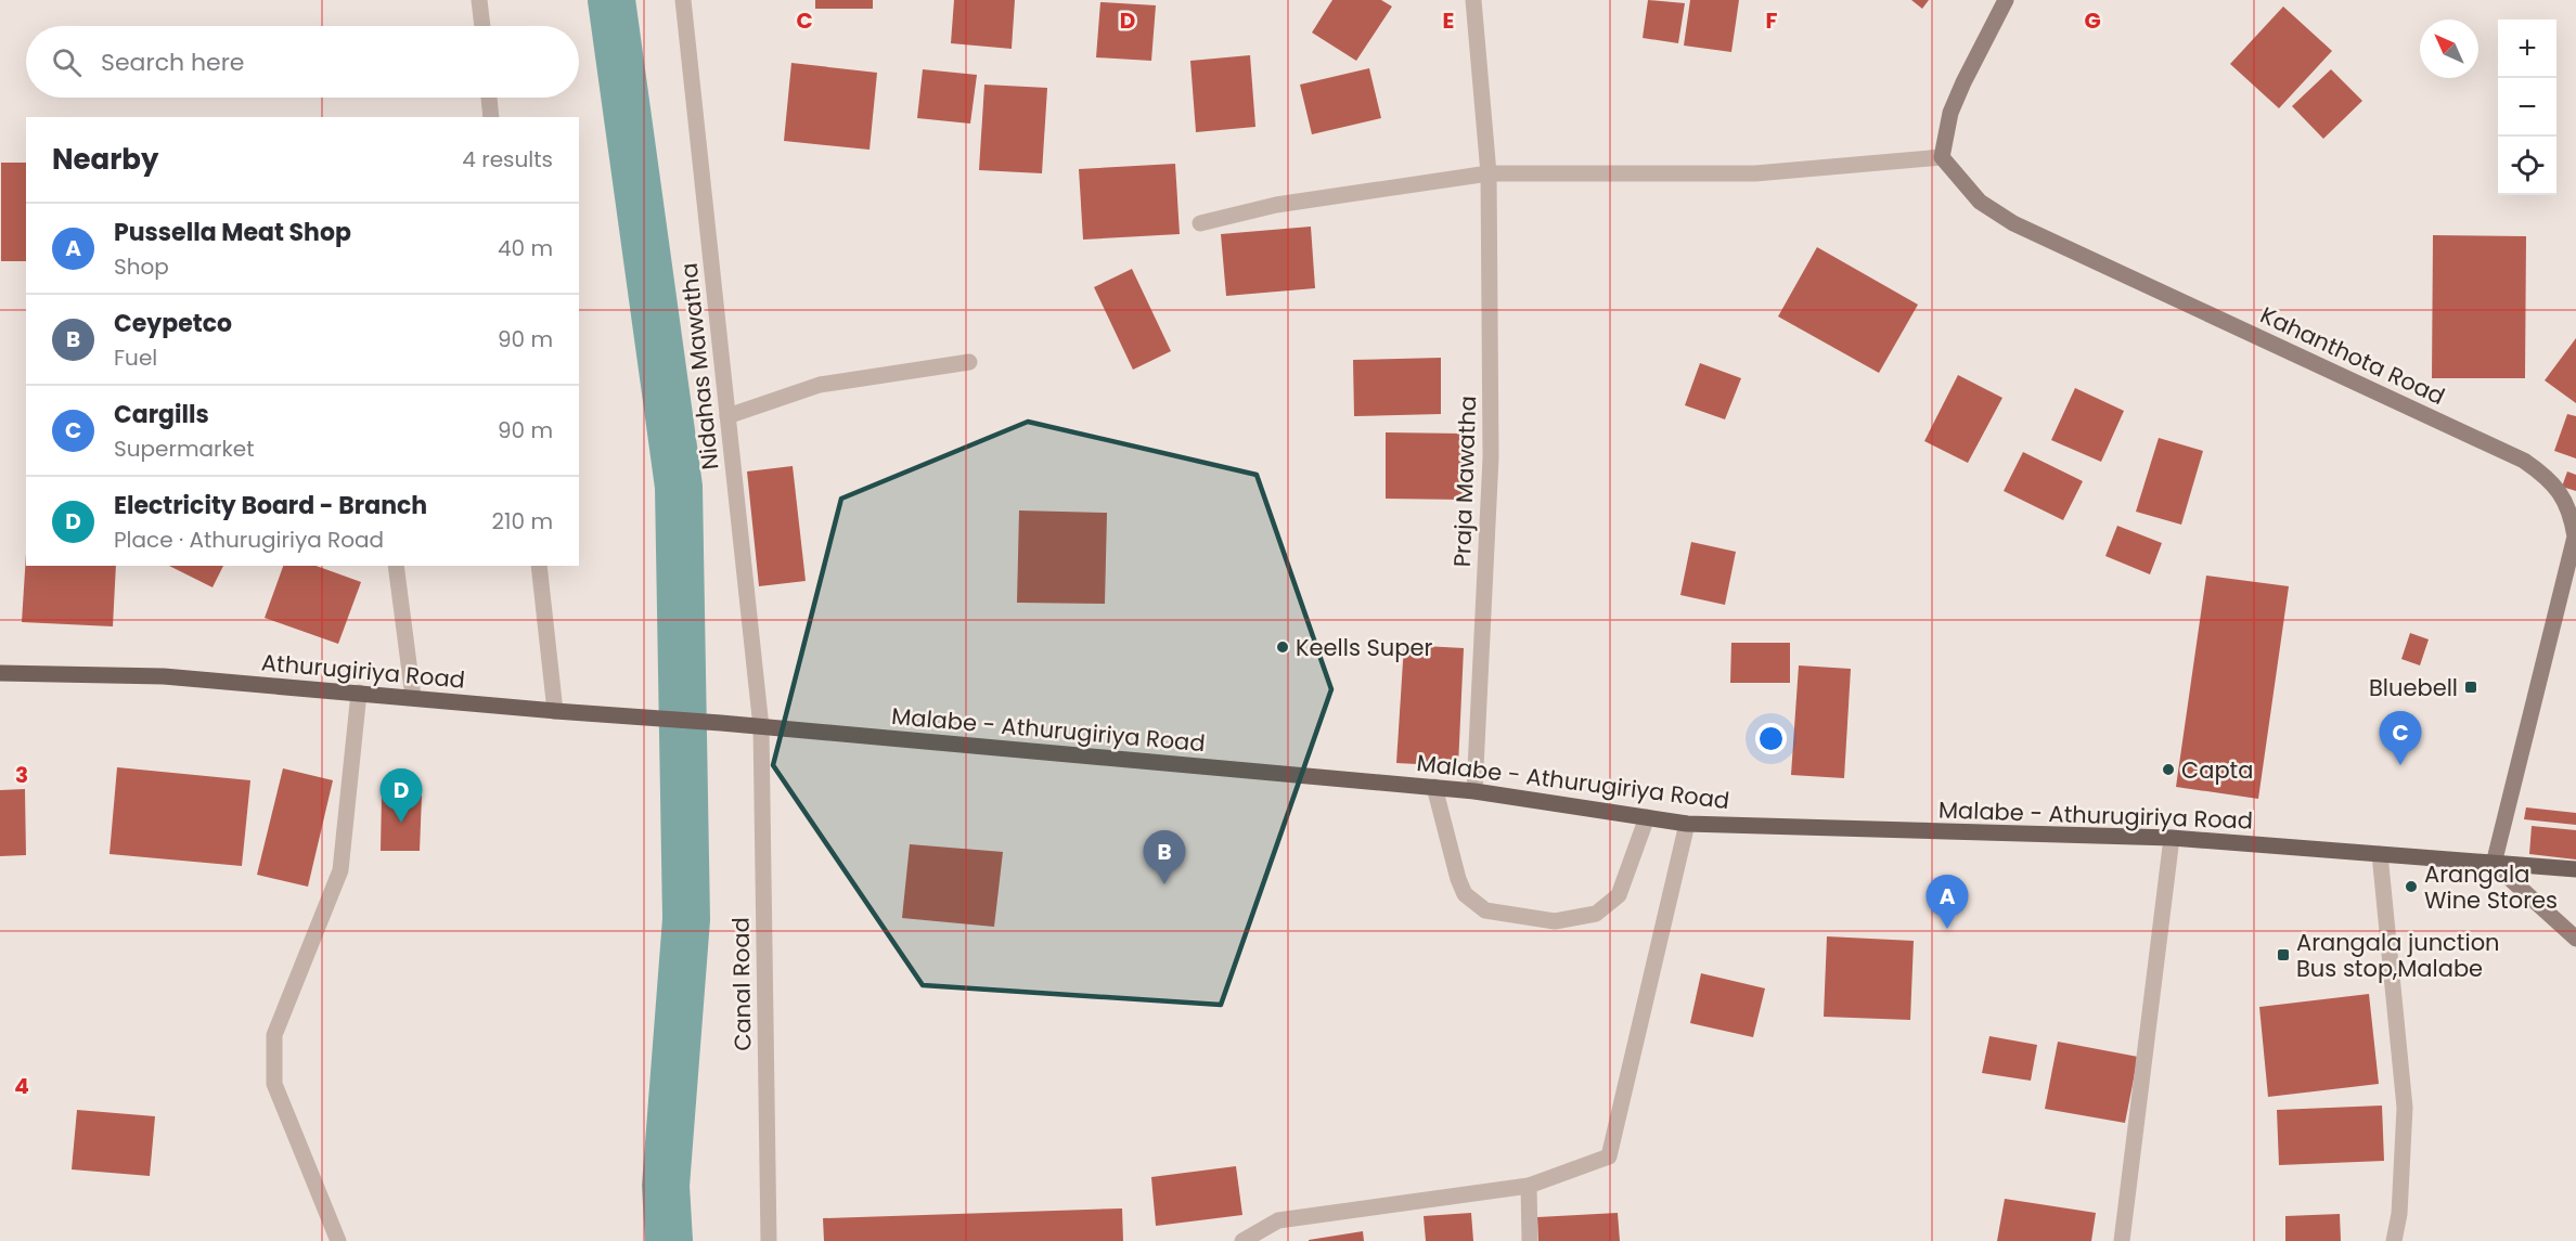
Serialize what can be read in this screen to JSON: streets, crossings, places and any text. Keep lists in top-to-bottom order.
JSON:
{
  "streets": {
    "main road": ["Kahanthota Road", "Athurugiriya Road", "Malabe - Athurugiriya Road"],
    "street": ["Nidahas Mawatha", "Praja Mawatha", "Canal Road"]
  },
  "crossings": [
    ["Kahanthota Road", "Malabe - Athurugiriya Road"],
    ["Nidahas Mawatha", "Malabe - Athurugiriya Road"],
    ["Nidahas Mawatha", "Canal Road"],
    ["Praja Mawatha", "Malabe - Athurugiriya Road"],
    ["Athurugiriya Road", "Malabe - Athurugiriya Road"],
    ["Malabe - Athurugiriya Road", "Canal Road"]
  ],
  "places": {
    "other": ["Keells Super", "Capta", "Arangala Wine Stores"],
    "transit": ["Bluebell", "Arangala junction Bus stop,Malabe"]
  },
  "north": "top left",
  "page": {
    "map_buttons": ["+", "−"],
    "search": "Search here",
    "heading": ["Nearby", "4 results"],
    "list": [
      {
        "mark": "A",
        "name": "Pussella Meat Shop",
        "note": "Shop",
        "value": "40 m"
      },
      {
        "mark": "B",
        "name": "Ceypetco",
        "note": "Fuel",
        "value": "90 m"
      },
      {
        "mark": "C",
        "name": "Cargills",
        "note": "Supermarket",
        "value": "90 m"
      },
      {
        "mark": "D",
        "name": "Electricity Board - Branch",
        "note": "Place · Athurugiriya Road",
        "value": "210 m"
      }
    ],
    "pins": [
      "C",
      "D",
      "B",
      "A"
    ]
  },
  "grid": {
    "columns": [
      "C",
      "D",
      "E",
      "F",
      "G"
    ],
    "rows": ["3", "4"]
  }
}
